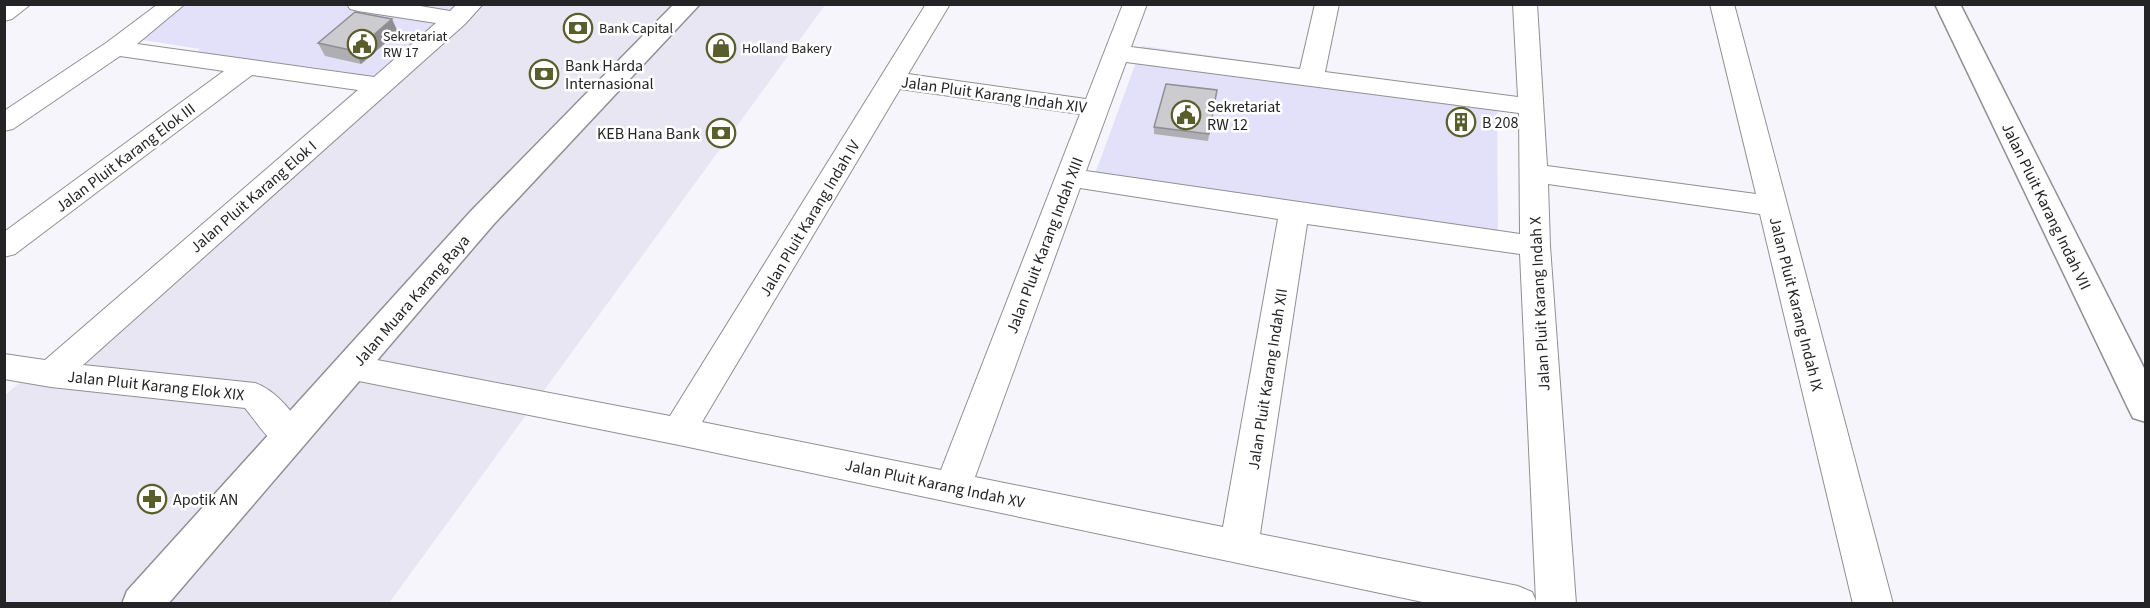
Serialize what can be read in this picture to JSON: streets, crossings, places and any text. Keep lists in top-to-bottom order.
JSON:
{
  "streets": {
    "street": [
      "Jalan Pluit Karang Indah XIV",
      "Jalan Pluit Karang Elok III",
      "Jalan Pluit Karang Elok I",
      "Jalan Pluit Karang Indah VII",
      "Jalan Pluit Karang Indah IV",
      "Jalan Pluit Karang Indah XIII",
      "Jalan Muara Karang Raya",
      "Jalan Pluit Karang Indah X",
      "Jalan Pluit Karang Indah IX",
      "Jalan Pluit Karang Indah XII",
      "Jalan Pluit Karang Elok XIX",
      "Jalan Pluit Karang Indah XV"
    ]
  },
  "crossings": [
    ["Jalan Pluit Karang Indah XIV", "Jalan Pluit Karang Indah IV"],
    ["Jalan Pluit Karang Indah XIV", "Jalan Pluit Karang Indah XIII"],
    ["Jalan Pluit Karang Elok I", "Jalan Pluit Karang Elok XIX"],
    ["Jalan Pluit Karang Indah IV", "Jalan Pluit Karang Indah XV"],
    ["Jalan Pluit Karang Indah XIII", "Jalan Pluit Karang Indah XV"],
    ["Jalan Muara Karang Raya", "Jalan Pluit Karang Elok XIX"],
    ["Jalan Muara Karang Raya", "Jalan Pluit Karang Indah XV"],
    ["Jalan Pluit Karang Indah XII", "Jalan Pluit Karang Indah XV"]
  ],
  "places": {
    "bank": ["Bank Capital", "Bank Harda Internasional", "KEB Hana Bank"],
    "public building": ["Sekretariat RW 17", "Sekretariat RW 12"],
    "shop": ["Holland Bakery"],
    "building": ["B 208"],
    "pharmacy": ["Apotik AN"]
  }
}
